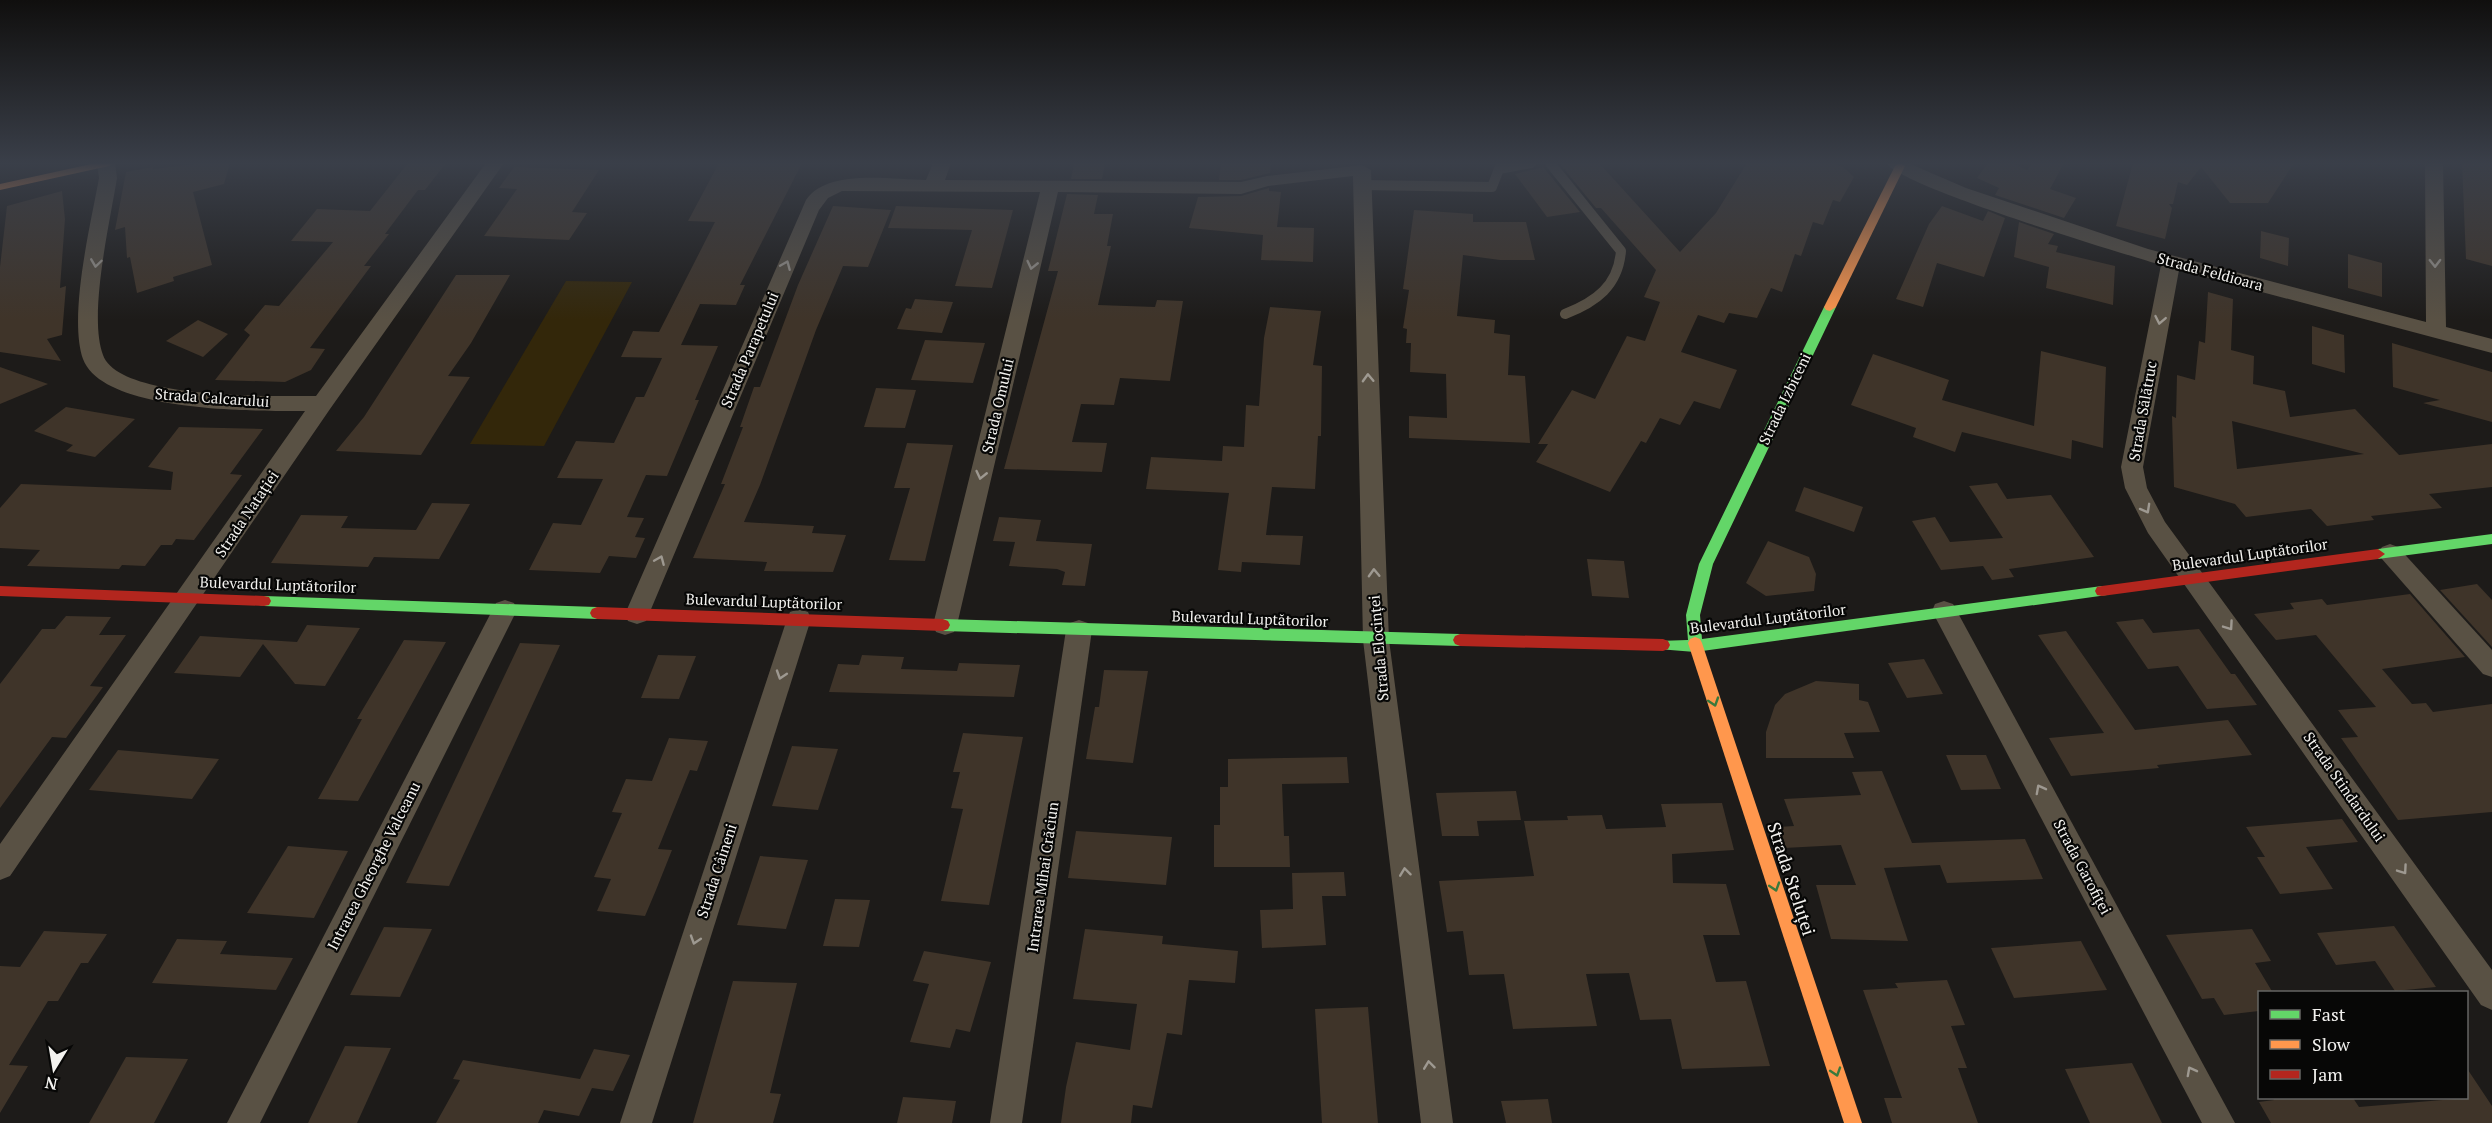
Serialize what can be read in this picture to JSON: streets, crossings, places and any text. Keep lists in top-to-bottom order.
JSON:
{
  "streets": {
    "street": [
      "Strada Feldioara",
      "Strada Parapetului",
      "Strada Calcarului",
      "Strada Izbiceni",
      "Strada Omului",
      "Strada Sălătruc",
      "Strada Natației",
      "Bulevardul Luptătorilor",
      "Strada Elocinței",
      "Strada Stindardului",
      "Intrarea Gheorghe Valceanu",
      "Strada Garofiței",
      "Strada Câineni",
      "Intrarea Mihai Crăciun",
      "Strada Steluței"
    ]
  },
  "crossings": [
    ["Strada Feldioara", "Strada Sălătruc"],
    ["Strada Parapetului", "Bulevardul Luptătorilor"],
    ["Strada Calcarului", "Strada Natației"],
    ["Strada Izbiceni", "Bulevardul Luptătorilor"],
    ["Strada Izbiceni", "Strada Steluței"],
    ["Strada Omului", "Bulevardul Luptătorilor"],
    ["Strada Sălătruc", "Bulevardul Luptătorilor"],
    ["Strada Sălătruc", "Strada Stindardului"],
    ["Strada Natației", "Bulevardul Luptătorilor"],
    ["Bulevardul Luptătorilor", "Strada Elocinței"],
    ["Bulevardul Luptătorilor", "Strada Stindardului"],
    ["Bulevardul Luptătorilor", "Intrarea Gheorghe Valceanu"],
    ["Bulevardul Luptătorilor", "Strada Garofiței"],
    ["Bulevardul Luptătorilor", "Strada Câineni"],
    ["Bulevardul Luptătorilor", "Intrarea Mihai Crăciun"],
    ["Bulevardul Luptătorilor", "Strada Steluței"]
  ],
  "one_way": [
    "Strada Parapetului",
    "Strada Omului",
    "Strada Sălătruc",
    "Strada Elocinței",
    "Strada Stindardului",
    "Strada Garofiței",
    "Strada Câineni",
    "Strada Steluței"
  ],
  "legend": ["Fast", "Slow", "Jam"],
  "north": "bottom"
}
